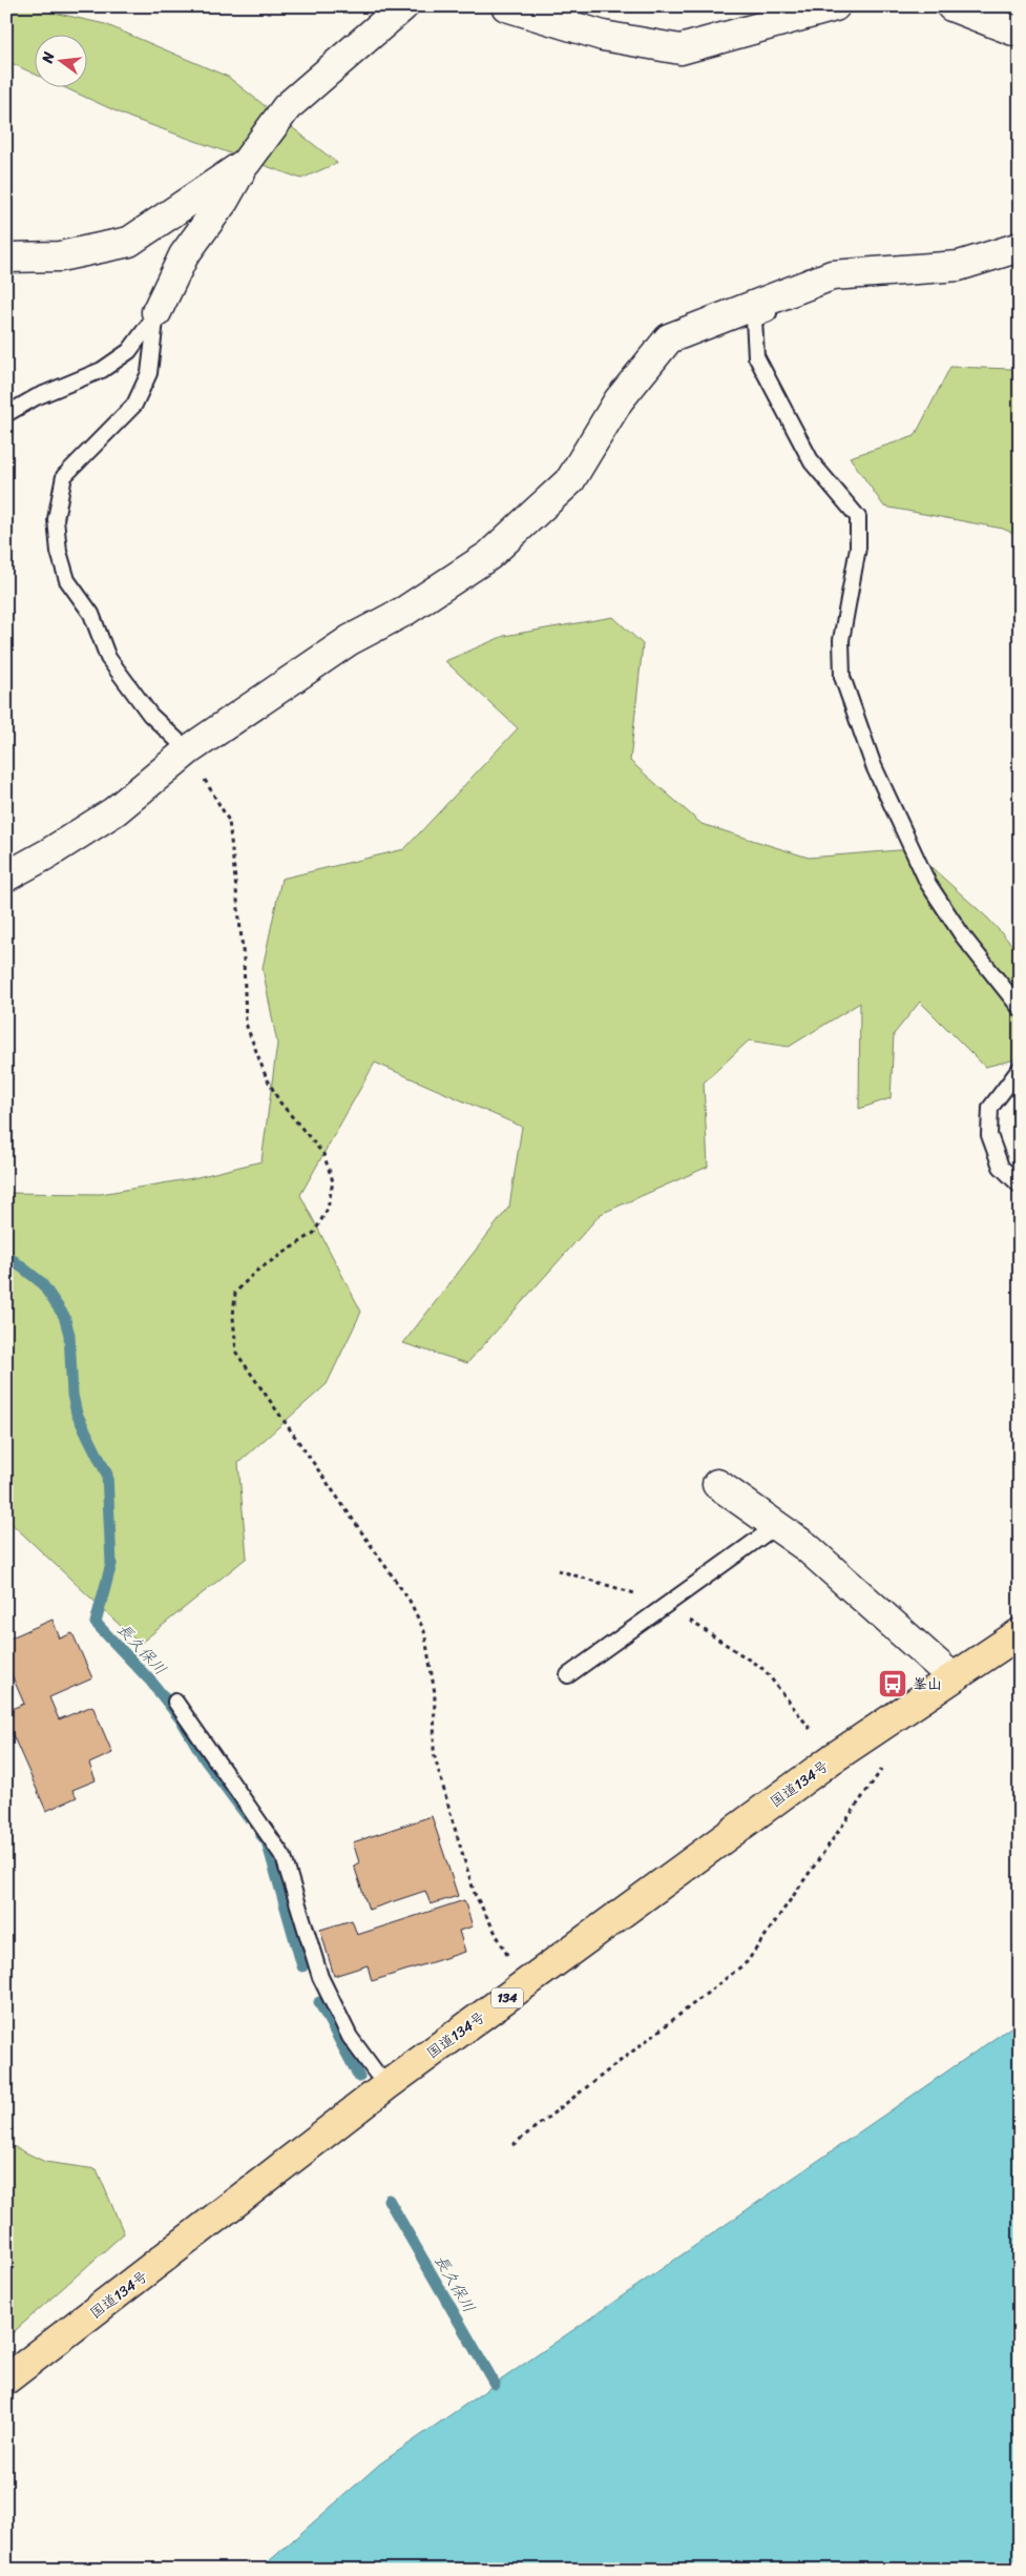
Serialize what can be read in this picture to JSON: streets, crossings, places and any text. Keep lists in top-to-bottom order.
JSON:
{
  "streets": {
    "highway": ["国道134号", "134"]
  },
  "water": ["長久保川"],
  "places": {
    "bus stop": ["峯山"]
  },
  "north": "left"
}
